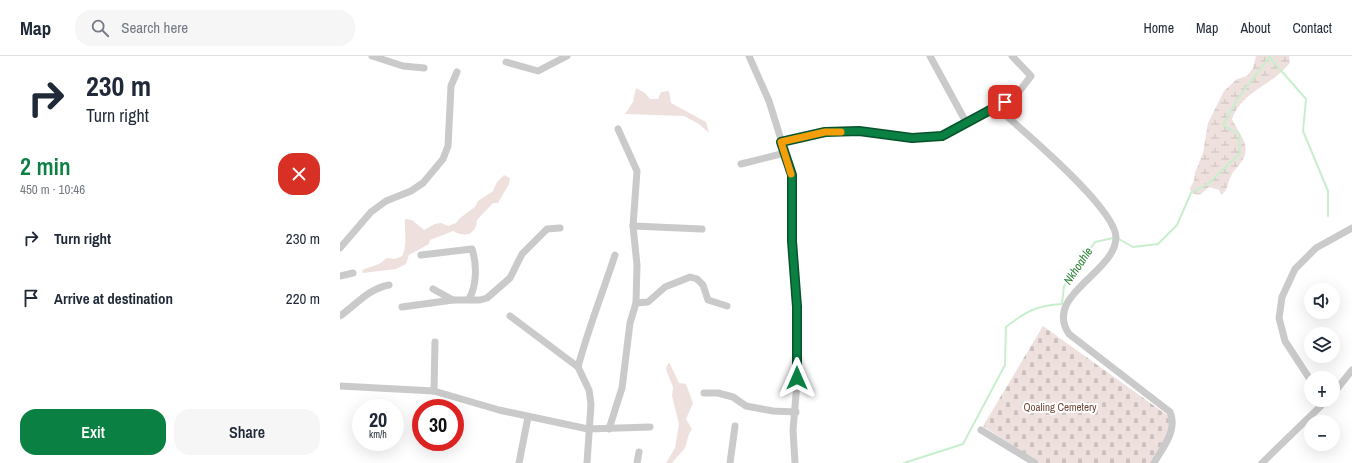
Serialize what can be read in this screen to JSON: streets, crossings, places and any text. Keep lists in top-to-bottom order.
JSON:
{
  "water": ["Nkhoahle"],
  "parks": ["Qoaling Cemetery"],
  "page": {
    "header": "Map",
    "search": "Search here",
    "nav": [
      "Home",
      "Map",
      "About",
      "Contact"
    ],
    "turn": ["230 m", "Turn right"],
    "heading": ["2 min", "450 m · 10:46"],
    "list": [
      {
        "name": "Turn right",
        "value": "230 m"
      },
      {
        "name": "Arrive at destination",
        "value": "220 m"
      }
    ],
    "map_buttons": ["+", "−"],
    "speed": "20 km/h",
    "limit": "30",
    "buttons": ["Exit", "Share"]
  }
}
